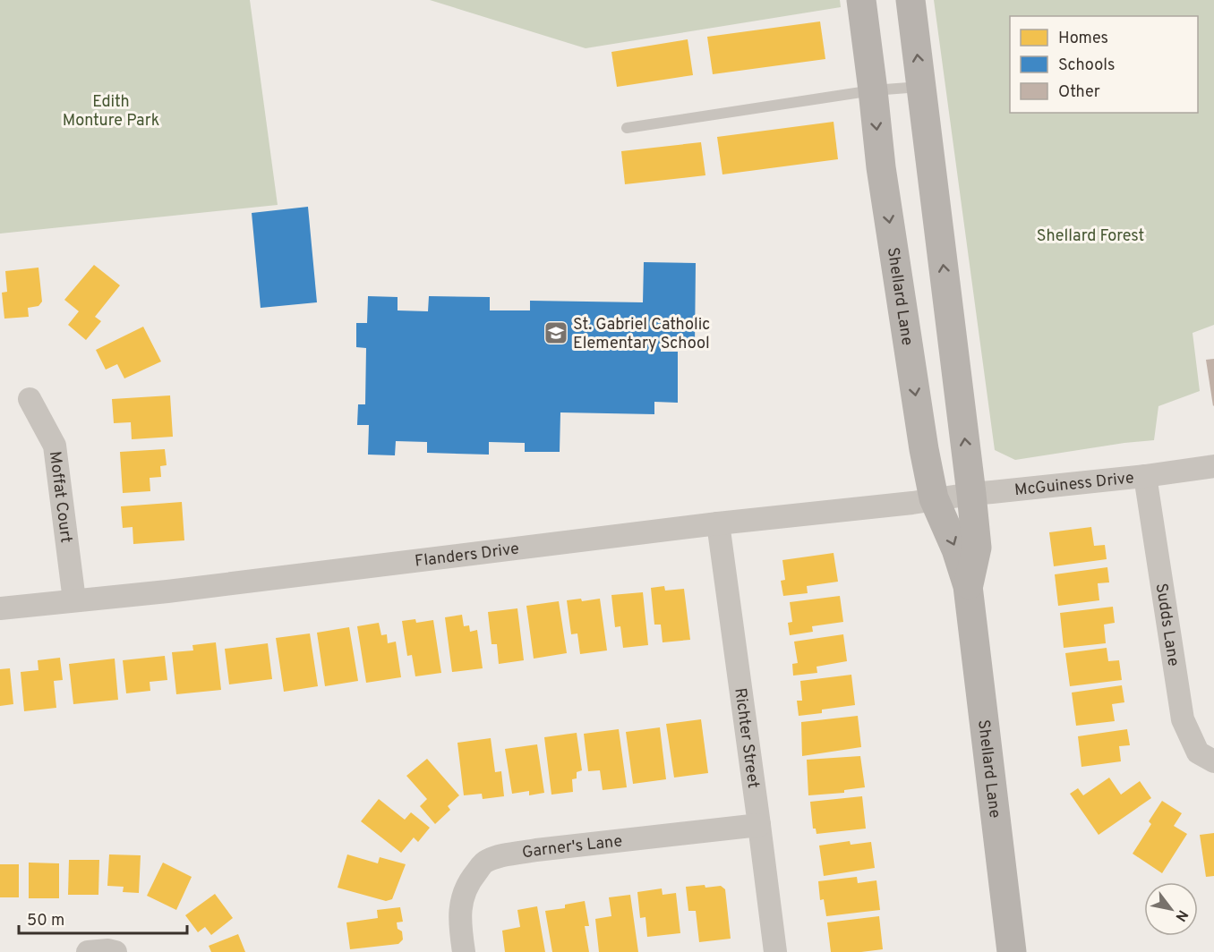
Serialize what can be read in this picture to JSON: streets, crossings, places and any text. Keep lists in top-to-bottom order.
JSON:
{
  "streets": {
    "main road": ["Shellard Lane"],
    "street": [
      "McGuiness Drive",
      "Moffat Court",
      "Flanders Drive",
      "Sudds Lane",
      "Richter Street",
      "Garner's Lane"
    ]
  },
  "crossings": [
    ["Shellard Lane", "McGuiness Drive"],
    ["Shellard Lane", "Flanders Drive"],
    ["McGuiness Drive", "Flanders Drive"],
    ["McGuiness Drive", "Sudds Lane"],
    ["Moffat Court", "Flanders Drive"],
    ["Flanders Drive", "Richter Street"],
    ["Richter Street", "Garner's Lane"]
  ],
  "parks": ["Edith Monture Park", "Shellard Forest"],
  "places": {
    "school or university": ["St. Gabriel Catholic Elementary School"]
  },
  "legend": ["Homes", "Schools", "Other"],
  "scale_bar": "50 m",
  "north": "bottom right"
}
